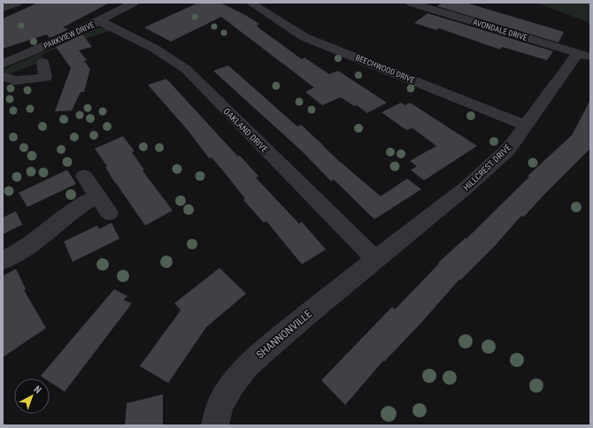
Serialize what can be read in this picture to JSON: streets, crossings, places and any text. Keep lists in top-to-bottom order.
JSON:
{
  "streets": {
    "street": [
      "AVONDALE DRIVE",
      "PARKVIEW DRIVE",
      "BEECHWOOD DRIVE",
      "OAKLAND DRIVE",
      "HILLCREST DRIVE",
      "SHANNONVILLE"
    ]
  },
  "crossings": [
    ["AVONDALE DRIVE", "HILLCREST DRIVE"],
    ["PARKVIEW DRIVE", "OAKLAND DRIVE"],
    ["BEECHWOOD DRIVE", "HILLCREST DRIVE"],
    ["OAKLAND DRIVE", "HILLCREST DRIVE"],
    ["OAKLAND DRIVE", "SHANNONVILLE"],
    ["HILLCREST DRIVE", "SHANNONVILLE"]
  ],
  "north": "top right"
}
